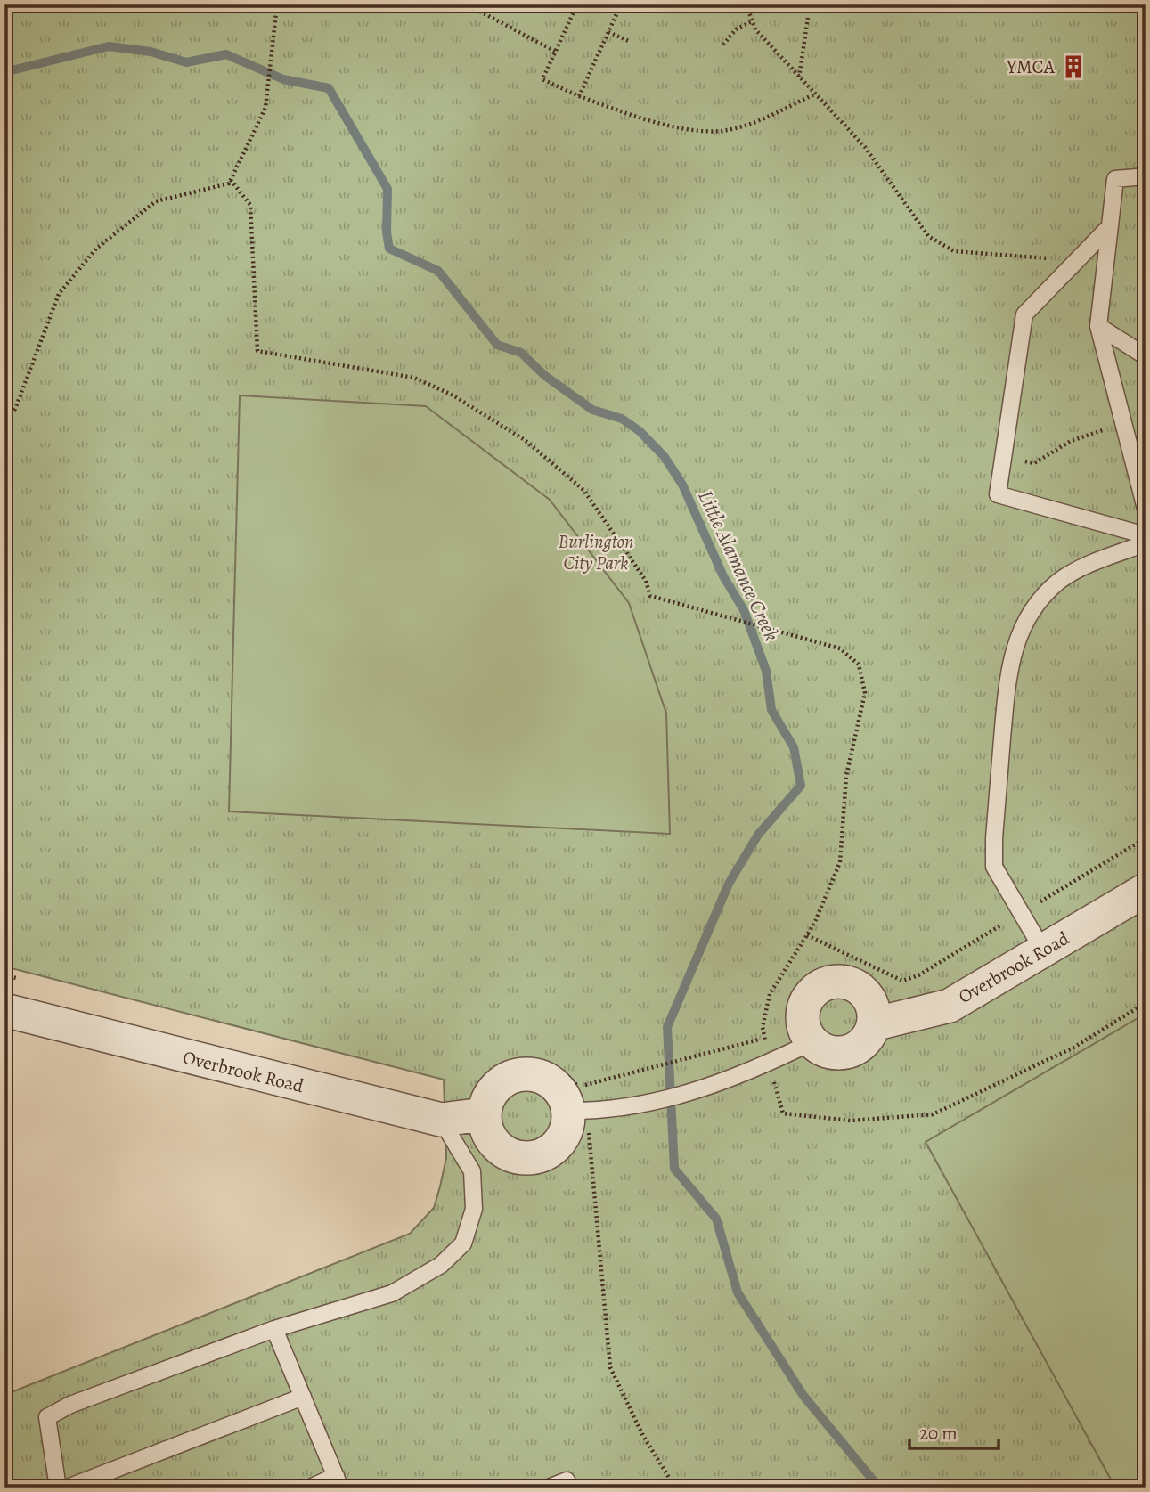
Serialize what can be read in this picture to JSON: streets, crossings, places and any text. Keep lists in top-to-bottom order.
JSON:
{
  "streets": {
    "street": ["Overbrook Road"]
  },
  "water": ["Little Alamance Creek"],
  "parks": ["Burlington City Park"],
  "places": {
    "building": ["YMCA"]
  },
  "scale_bar": "20 m"
}
